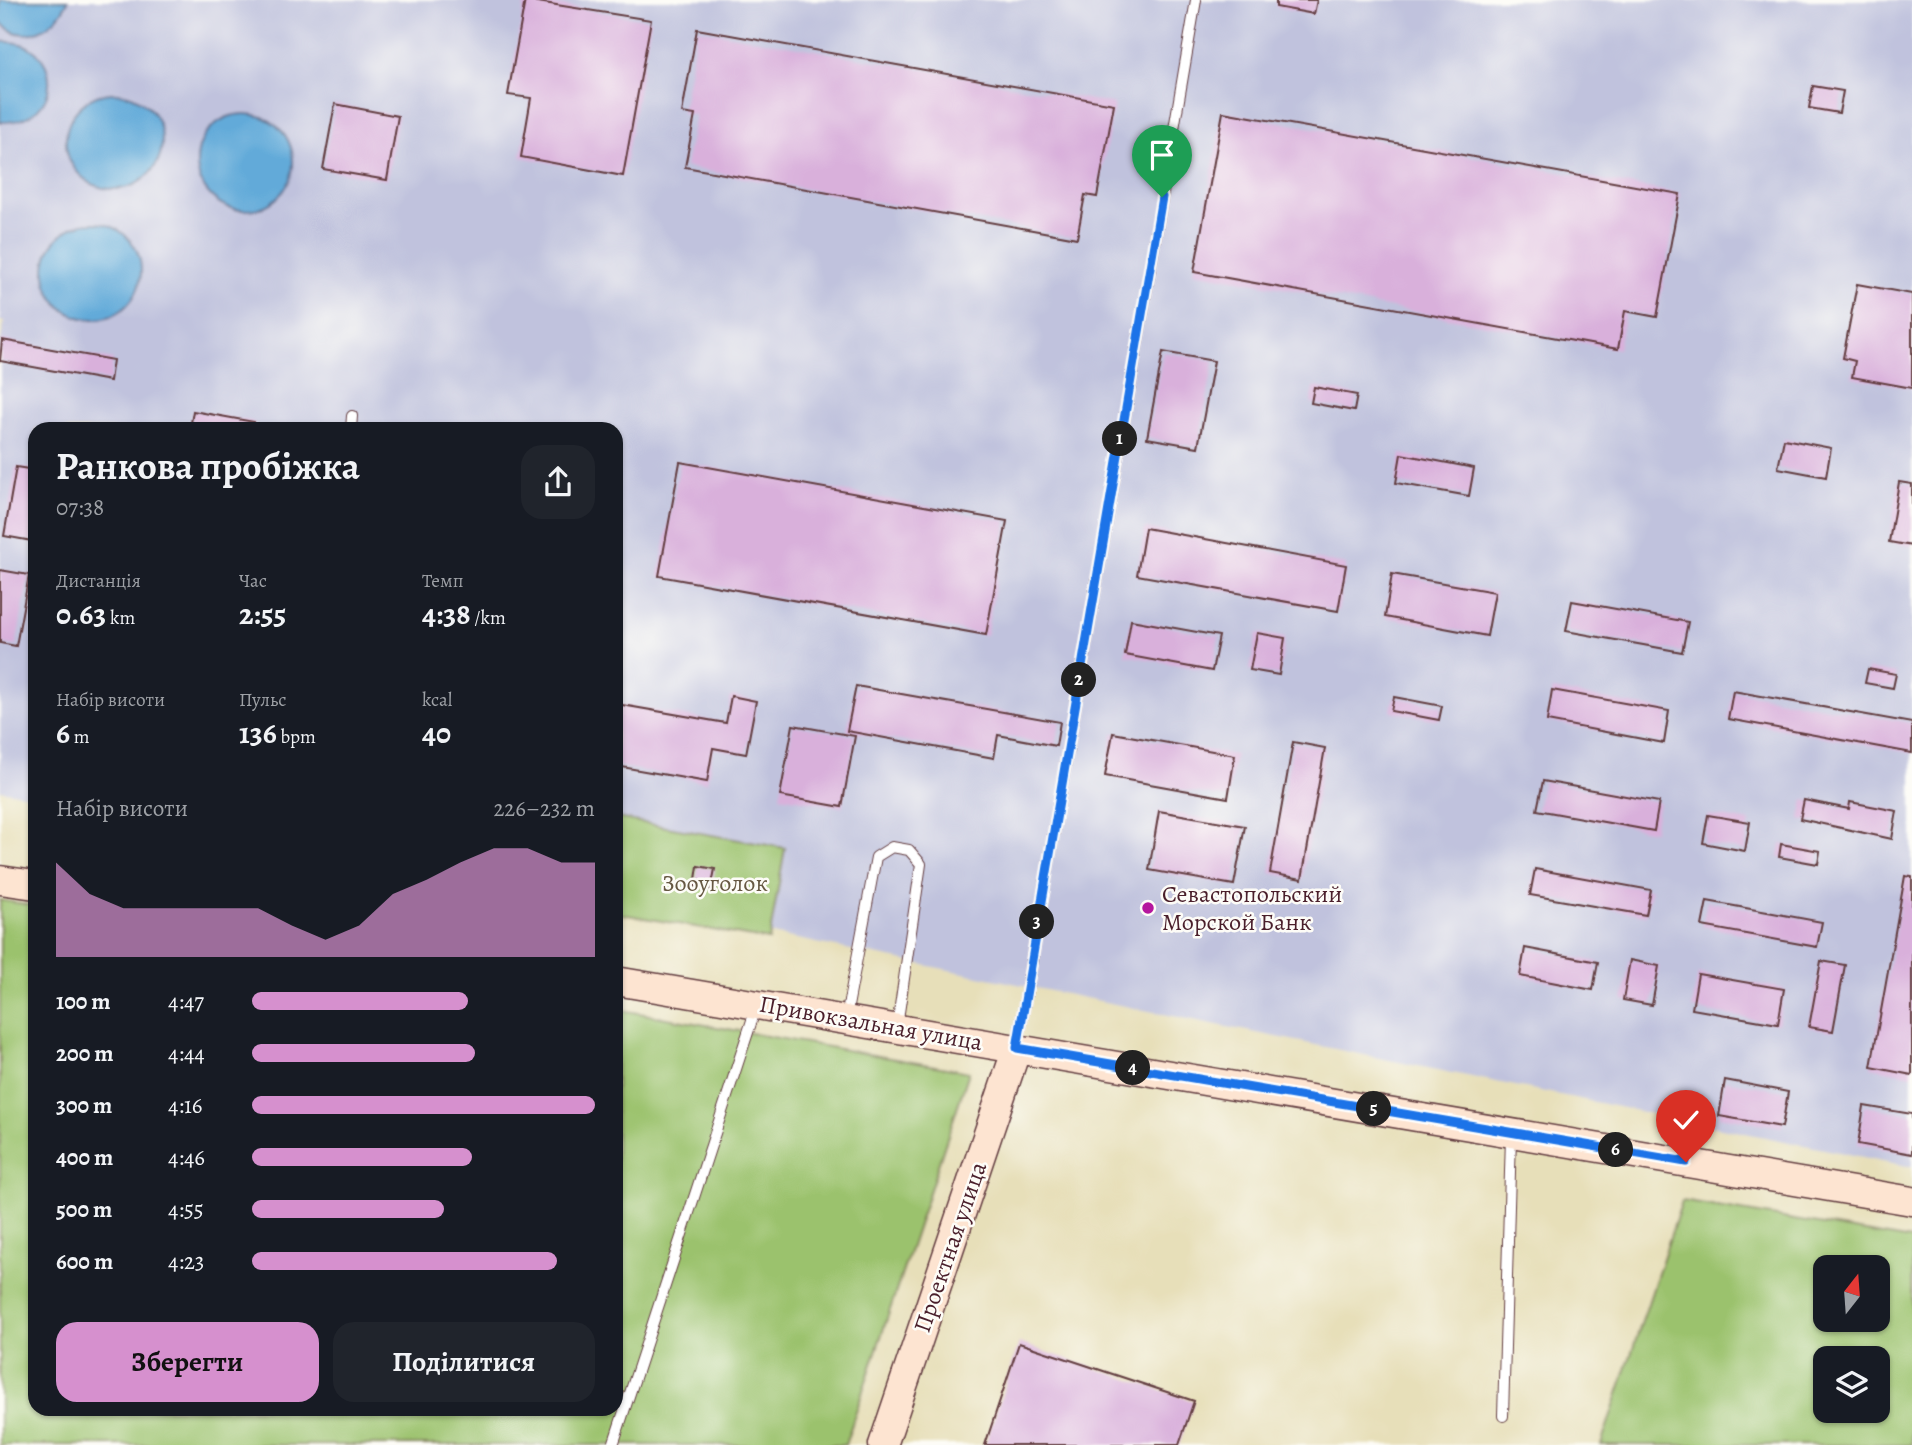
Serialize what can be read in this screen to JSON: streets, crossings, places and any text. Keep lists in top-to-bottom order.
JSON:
{
  "streets": {
    "main road": ["Привокзальная улица", "Проектная улица"]
  },
  "crossings": [
    ["Привокзальная улица", "Проектная улица"]
  ],
  "parks": ["Зооуголок"],
  "places": ["Севастопольский Морской Банк"],
  "north": "top",
  "page": {
    "pins": [
      "1",
      "2",
      "3",
      "4",
      "5",
      "6"
    ],
    "heading": ["Ранкова пробіжка", "07:38"],
    "stats": [
      ["Дистанція", "0.63 km"],
      ["Час", "2:55"],
      ["Темп", "4:38 /km"],
      ["Набір висоти", "6 m"],
      ["Пульс", "136 bpm"],
      ["kcal", "40"]
    ],
    "chart": ["Набір висоти", "226–232 m"],
    "list": [
      {
        "name": "100 m",
        "note": "4:47"
      },
      {
        "name": "200 m",
        "note": "4:44"
      },
      {
        "name": "300 m",
        "note": "4:16"
      },
      {
        "name": "400 m",
        "note": "4:46"
      },
      {
        "name": "500 m",
        "note": "4:55"
      },
      {
        "name": "600 m",
        "note": "4:23"
      }
    ],
    "buttons": ["Зберегти", "Поділитися"]
  }
}
